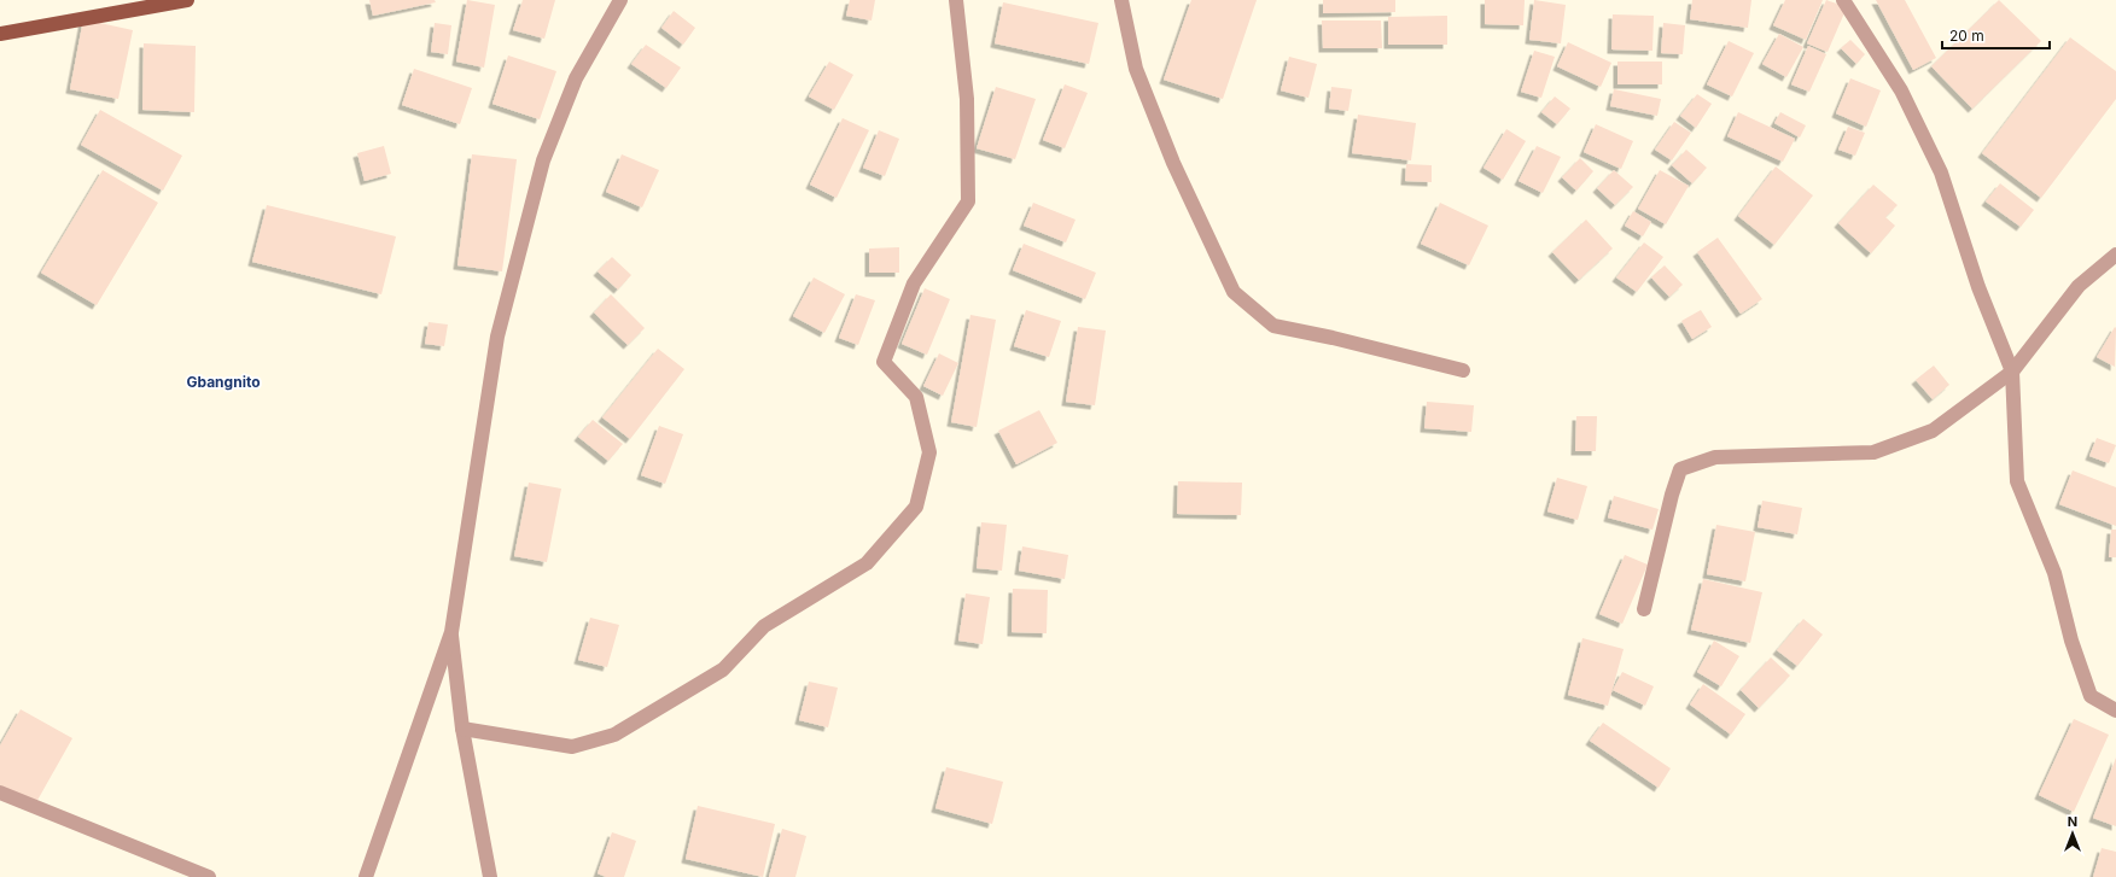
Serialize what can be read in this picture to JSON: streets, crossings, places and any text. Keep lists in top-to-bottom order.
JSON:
{
  "districts": ["Gbangnito"],
  "scale_bar": "20 m",
  "north": "top"
}
